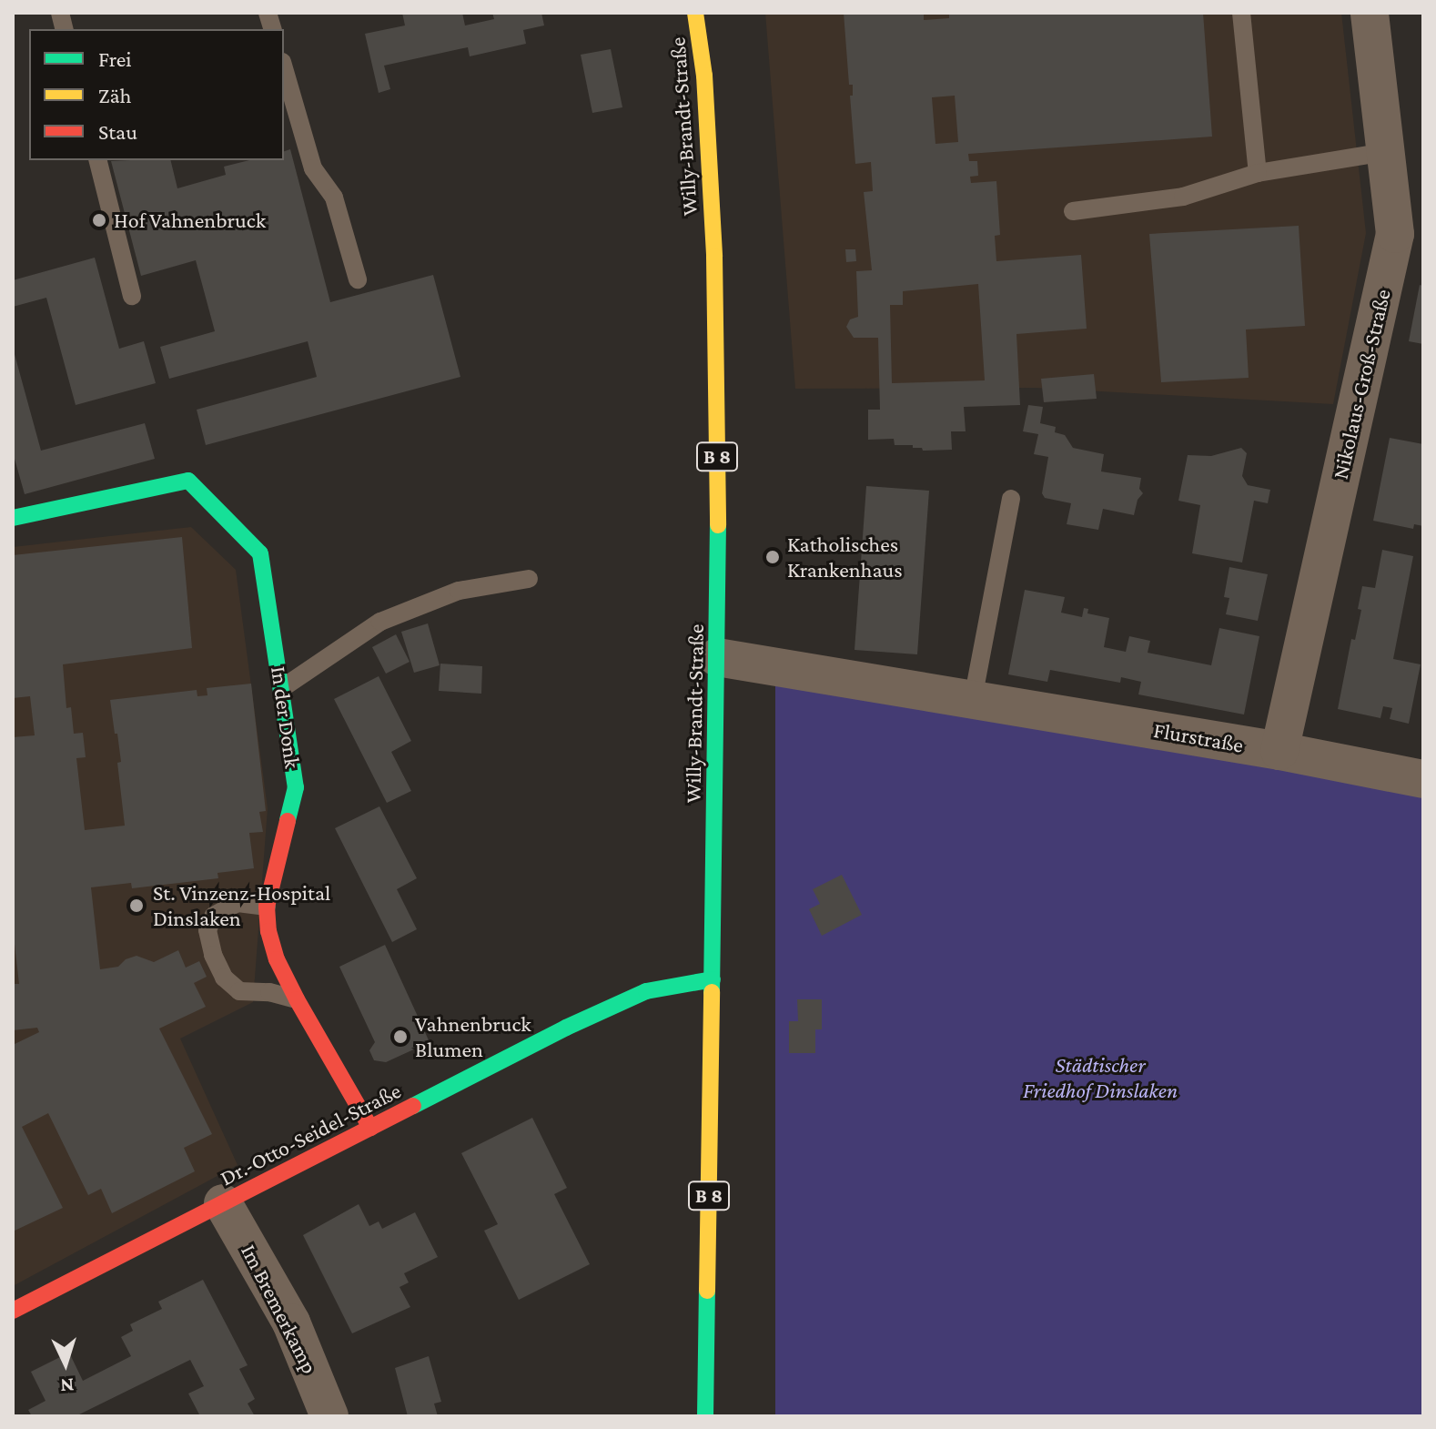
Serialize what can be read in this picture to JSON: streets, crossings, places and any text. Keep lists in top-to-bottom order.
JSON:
{
  "streets": {
    "street": [
      "Willy-Brandt-Straße",
      "Nikolaus-Groß-Straße",
      "B 8",
      "In der Donk",
      "Flurstraße",
      "Dr.-Otto-Seidel-Straße",
      "Im Bremerkamp"
    ]
  },
  "crossings": [
    ["Willy-Brandt-Straße", "Flurstraße"],
    ["Willy-Brandt-Straße", "Dr.-Otto-Seidel-Straße"],
    ["Nikolaus-Groß-Straße", "Flurstraße"],
    ["In der Donk", "Dr.-Otto-Seidel-Straße"],
    ["Dr.-Otto-Seidel-Straße", "Im Bremerkamp"]
  ],
  "parks": ["Städtischer Friedhof Dinslaken"],
  "places": [
    "Hof Vahnenbruck",
    "Katholisches Krankenhaus",
    "St. Vinzenz-Hospital Dinslaken",
    "Vahnenbruck Blumen"
  ],
  "legend": ["Frei", "Zäh", "Stau"],
  "north": "bottom"
}
